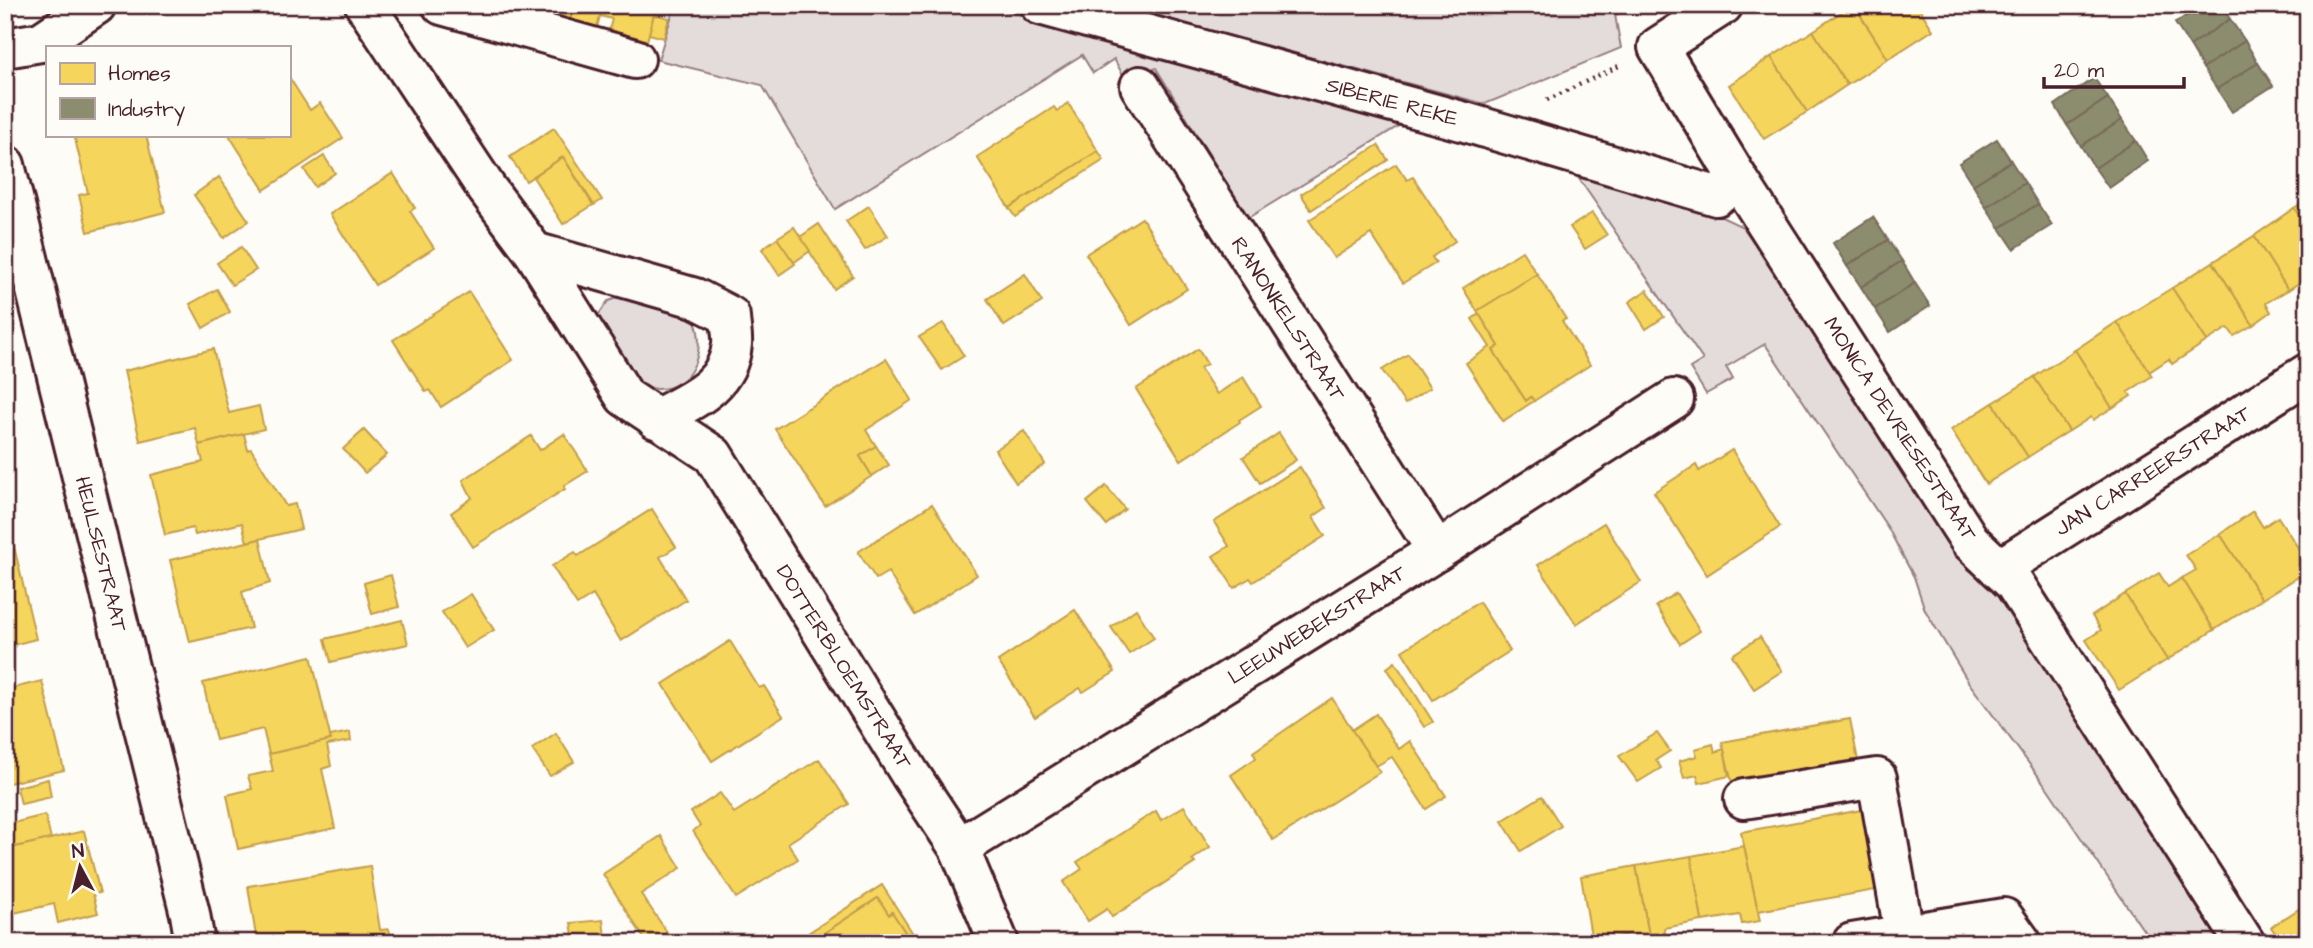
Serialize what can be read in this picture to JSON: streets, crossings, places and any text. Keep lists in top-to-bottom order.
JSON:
{
  "streets": {
    "street": [
      "SIBERIE REKE",
      "RANONKELSTRAAT",
      "MONICA DEVRIESESTRAAT",
      "JAN CARREERSTRAAT",
      "HEULSESTRAAT",
      "LEEUWEBEKSTRAAT",
      "DOTTERBLOEMSTRAAT"
    ]
  },
  "crossings": [
    ["SIBERIE REKE", "MONICA DEVRIESESTRAAT"],
    ["RANONKELSTRAAT", "LEEUWEBEKSTRAAT"],
    ["MONICA DEVRIESESTRAAT", "JAN CARREERSTRAAT"],
    ["LEEUWEBEKSTRAAT", "DOTTERBLOEMSTRAAT"]
  ],
  "legend": ["Homes", "Industry"],
  "scale_bar": "20 m",
  "north": "top"
}
